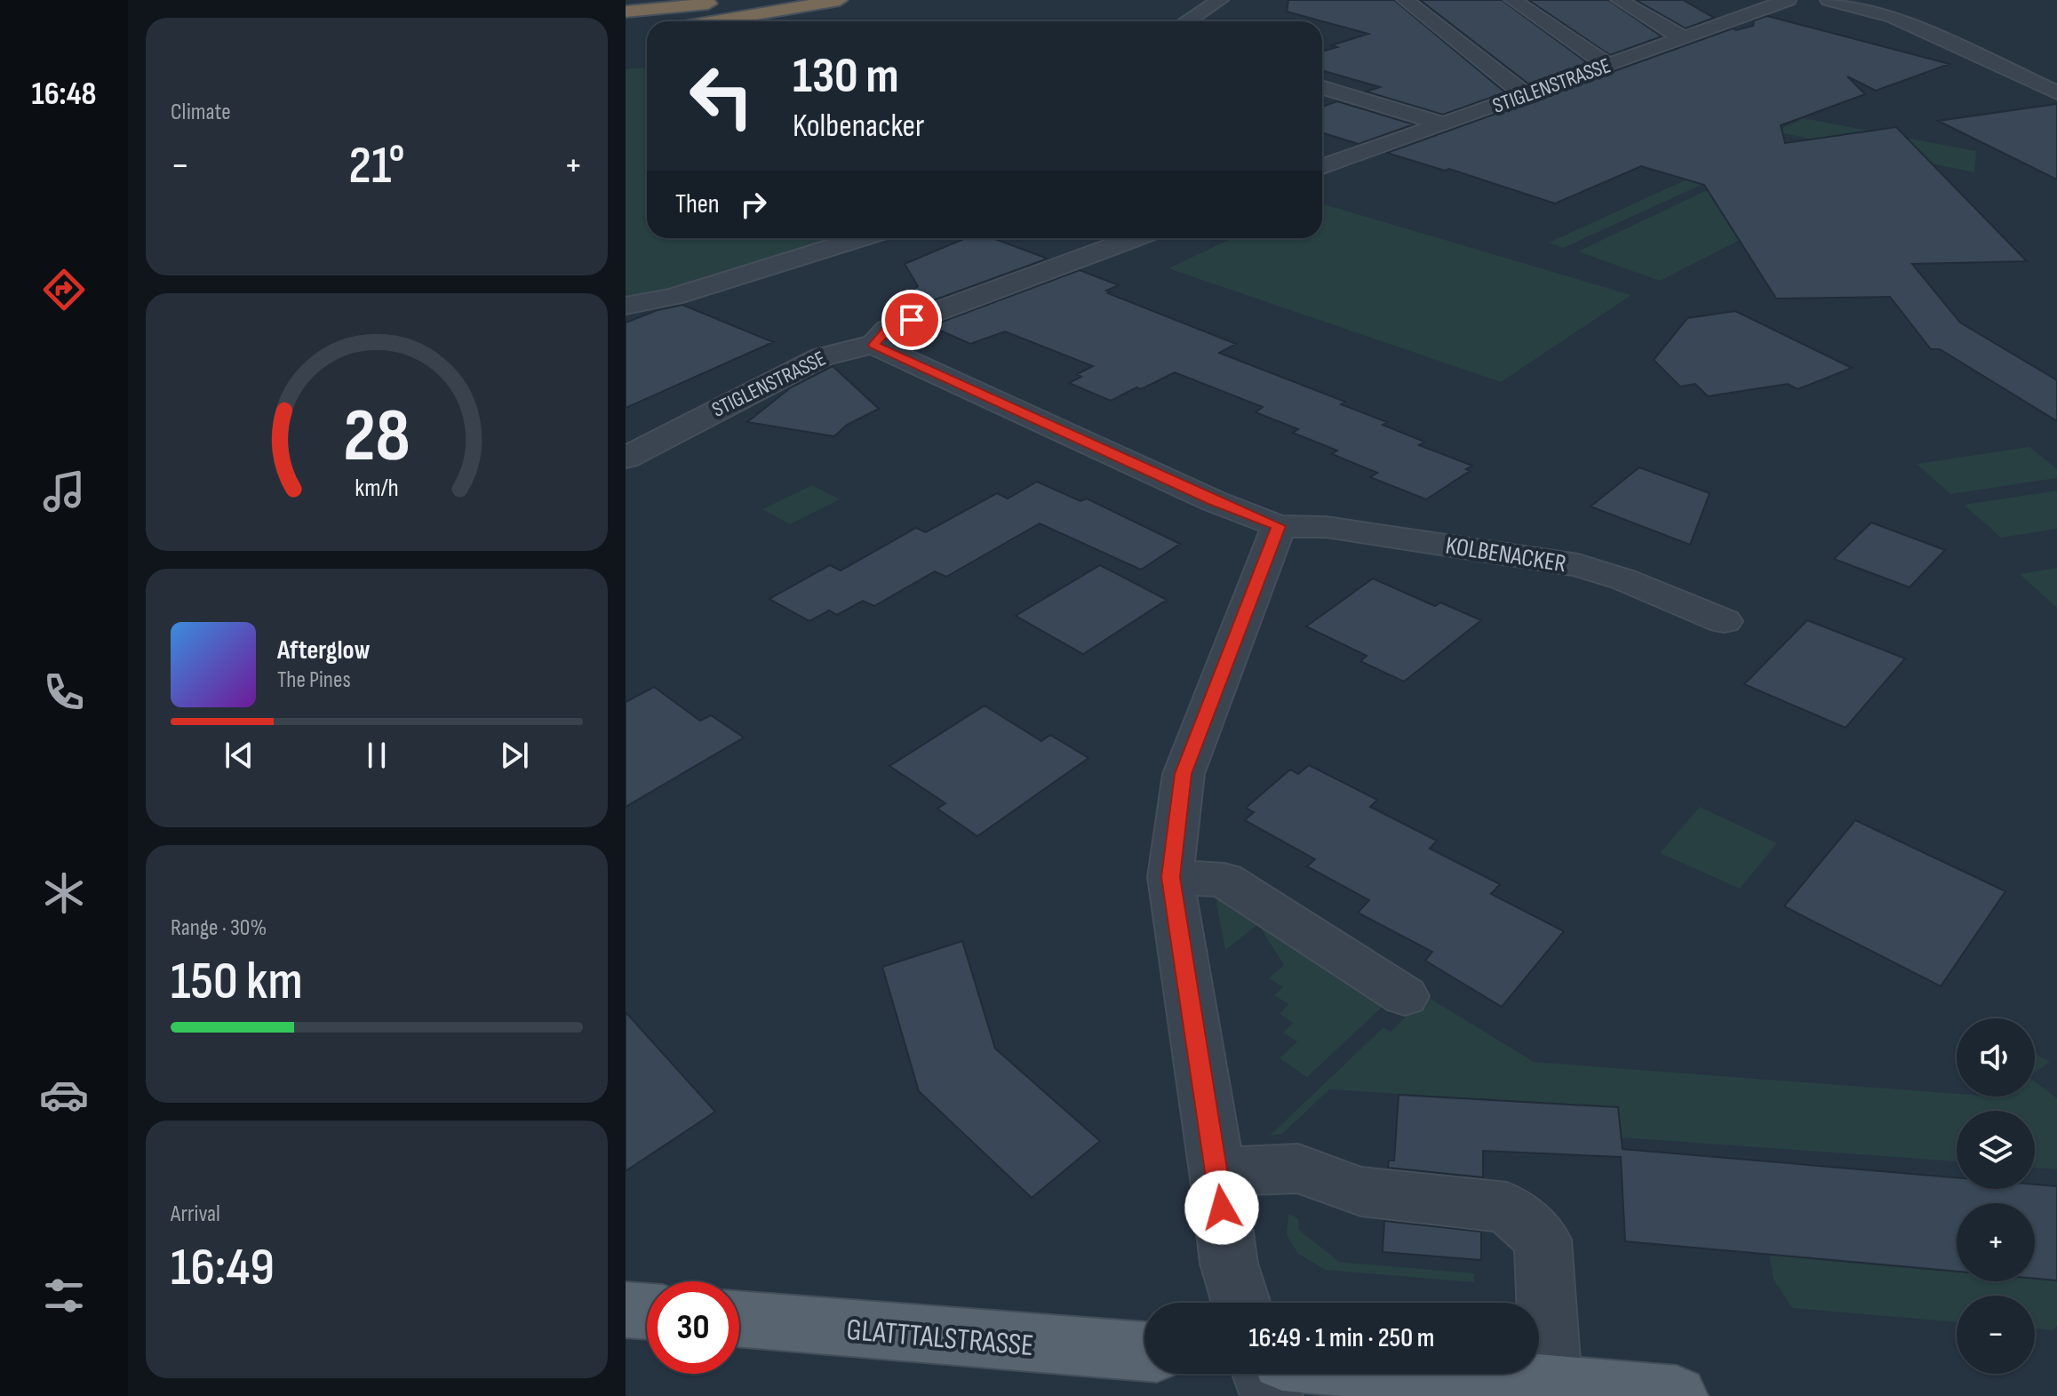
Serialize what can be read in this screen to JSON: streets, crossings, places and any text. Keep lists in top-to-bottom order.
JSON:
{
  "streets": {
    "main road": ["GLATTTALSTRASSE"],
    "street": ["STIGLENSTRASSE", "KOLBENACKER"]
  },
  "crossings": [
    ["STIGLENSTRASSE", "KOLBENACKER"]
  ],
  "page": {
    "tabs": "16:48",
    "tile": [
      "Climate",
      ["Range · 30%", "150 km"],
      ["Arrival", "16:49"]
    ],
    "turn": ["130 m", "Kolbenacker"],
    "heat": ["−", "21°", "+"],
    "then": "Then",
    "song": ["Afterglow", "The Pines"],
    "map_buttons": ["+", "−"],
    "limit": "30",
    "trip": "16:49 · 1 min · 250 m",
    "gauge": ["28", "km/h"]
  }
}
